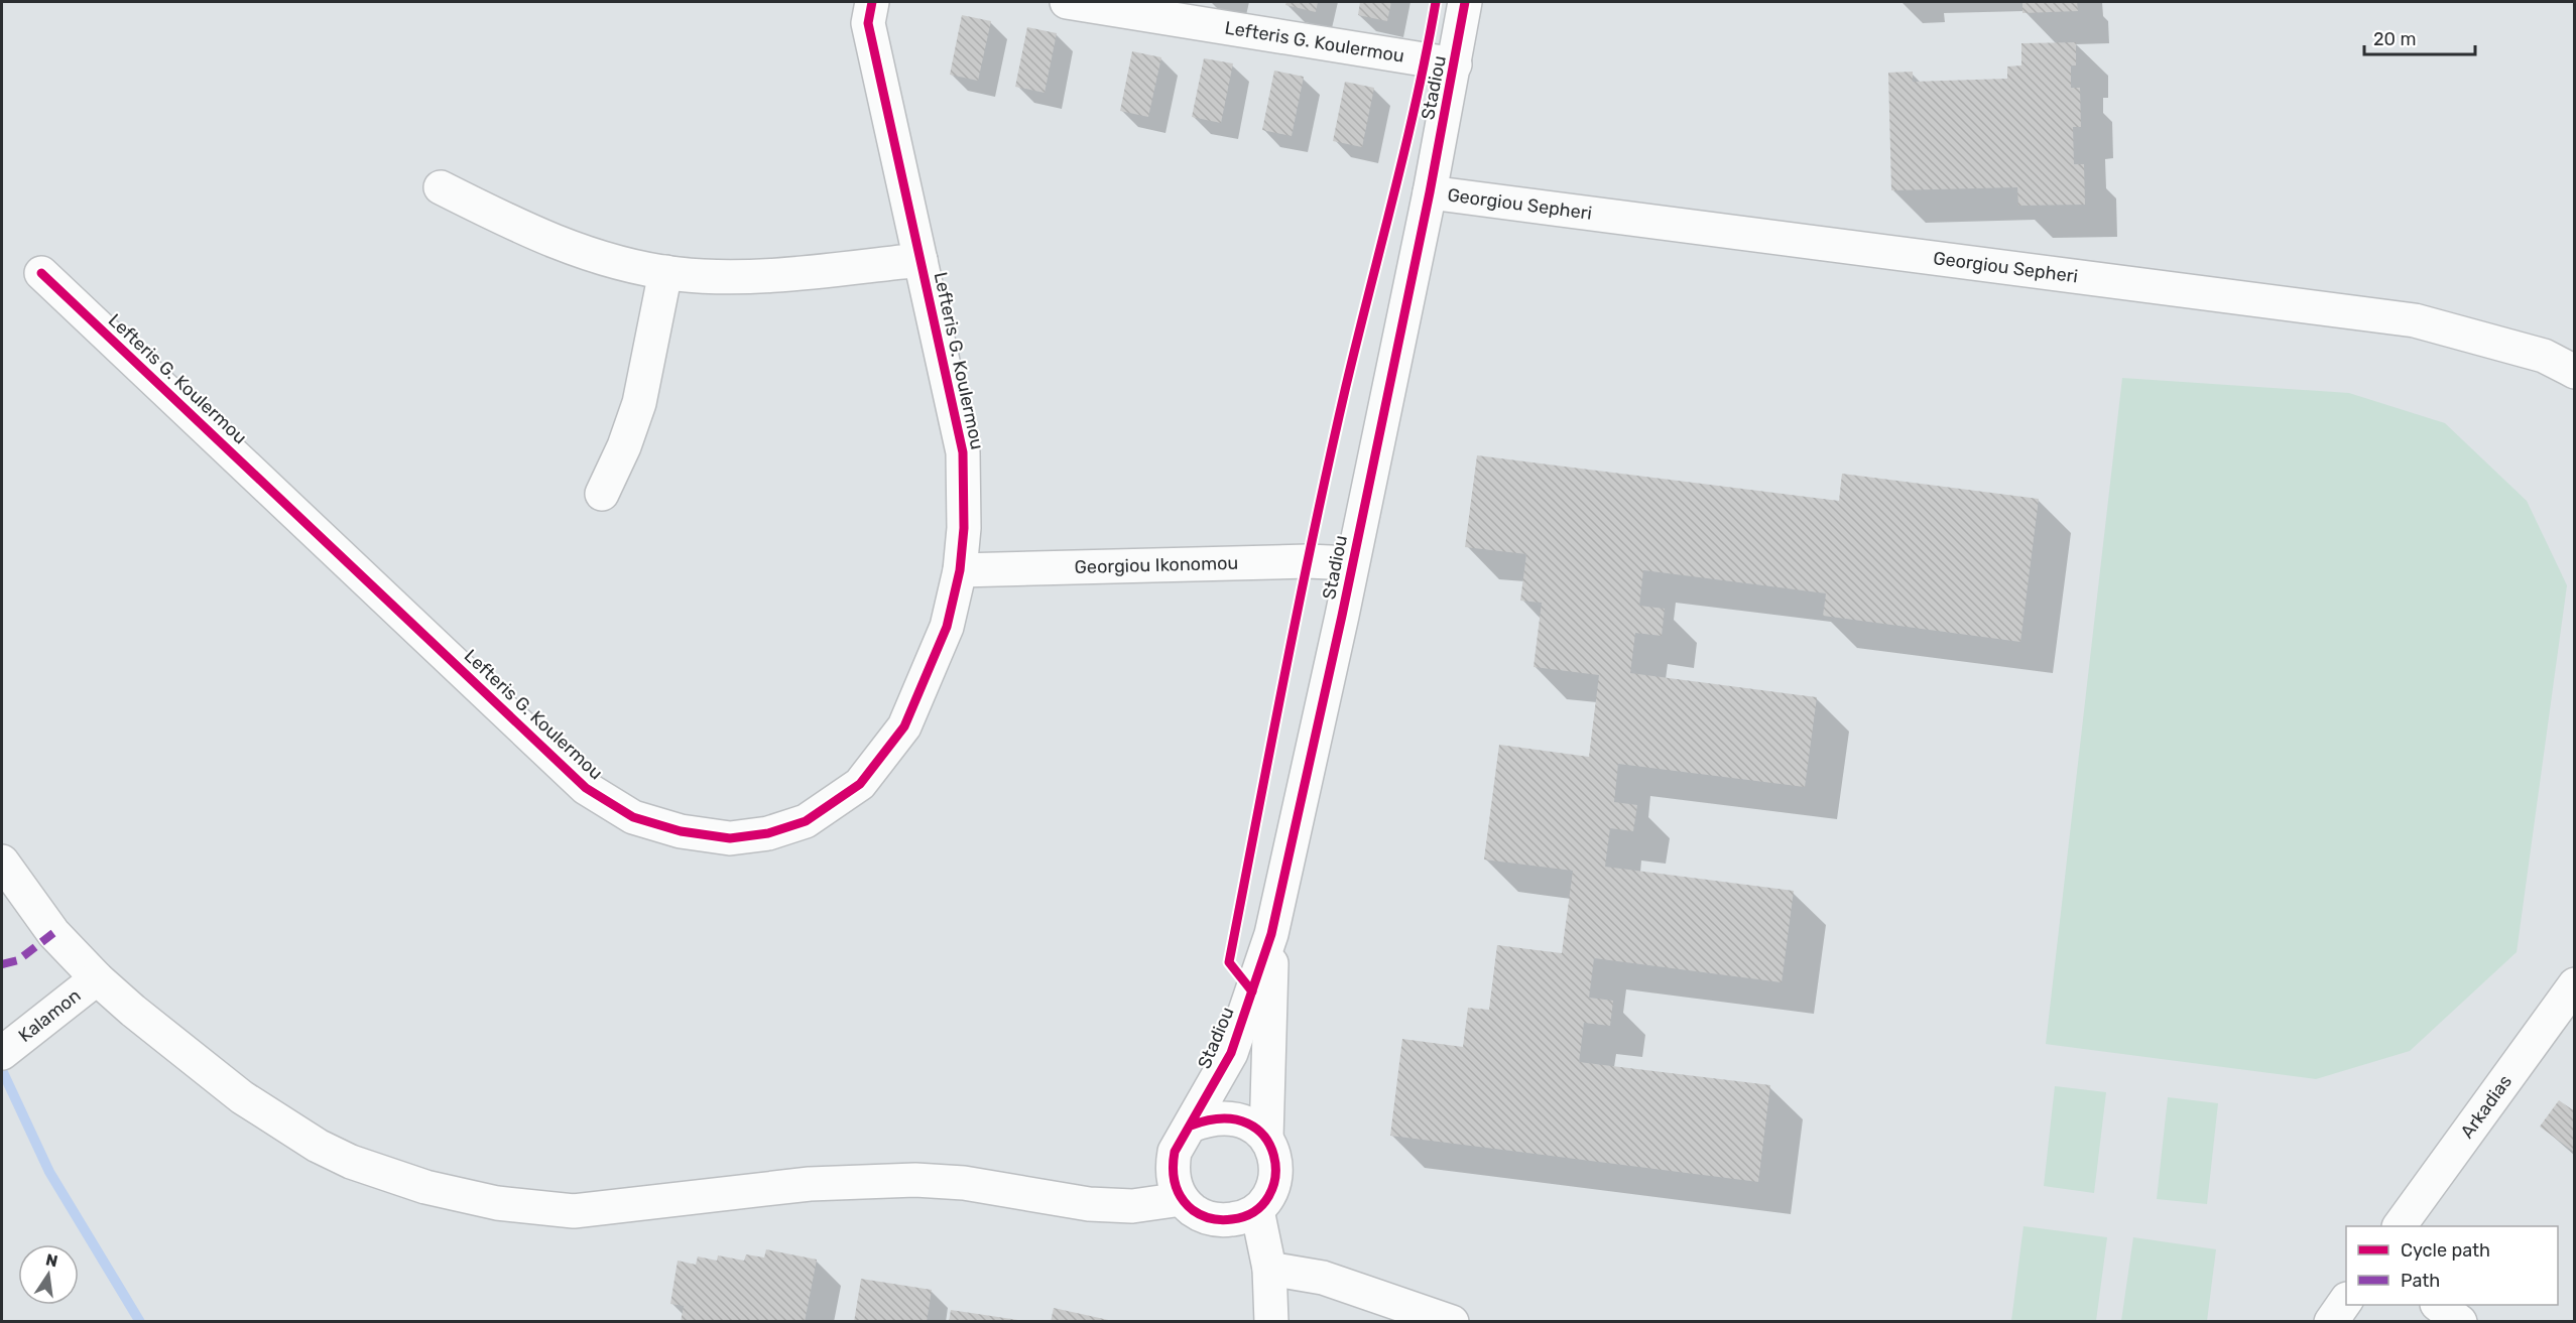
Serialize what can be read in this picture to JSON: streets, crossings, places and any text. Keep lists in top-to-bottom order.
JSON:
{
  "streets": {
    "street": [
      "Lefteris G. Koulermou",
      "Stadiou",
      "Georgiou Sepheri",
      "Georgiou Ikonomou",
      "Kalamon",
      "Arkadias"
    ]
  },
  "crossings": [
    ["Lefteris G. Koulermou", "Stadiou"],
    ["Lefteris G. Koulermou", "Georgiou Ikonomou"],
    ["Stadiou", "Georgiou Sepheri"],
    ["Stadiou", "Georgiou Ikonomou"]
  ],
  "legend": ["Cycle path", "Path"],
  "scale_bar": "20 m",
  "north": "top"
}
